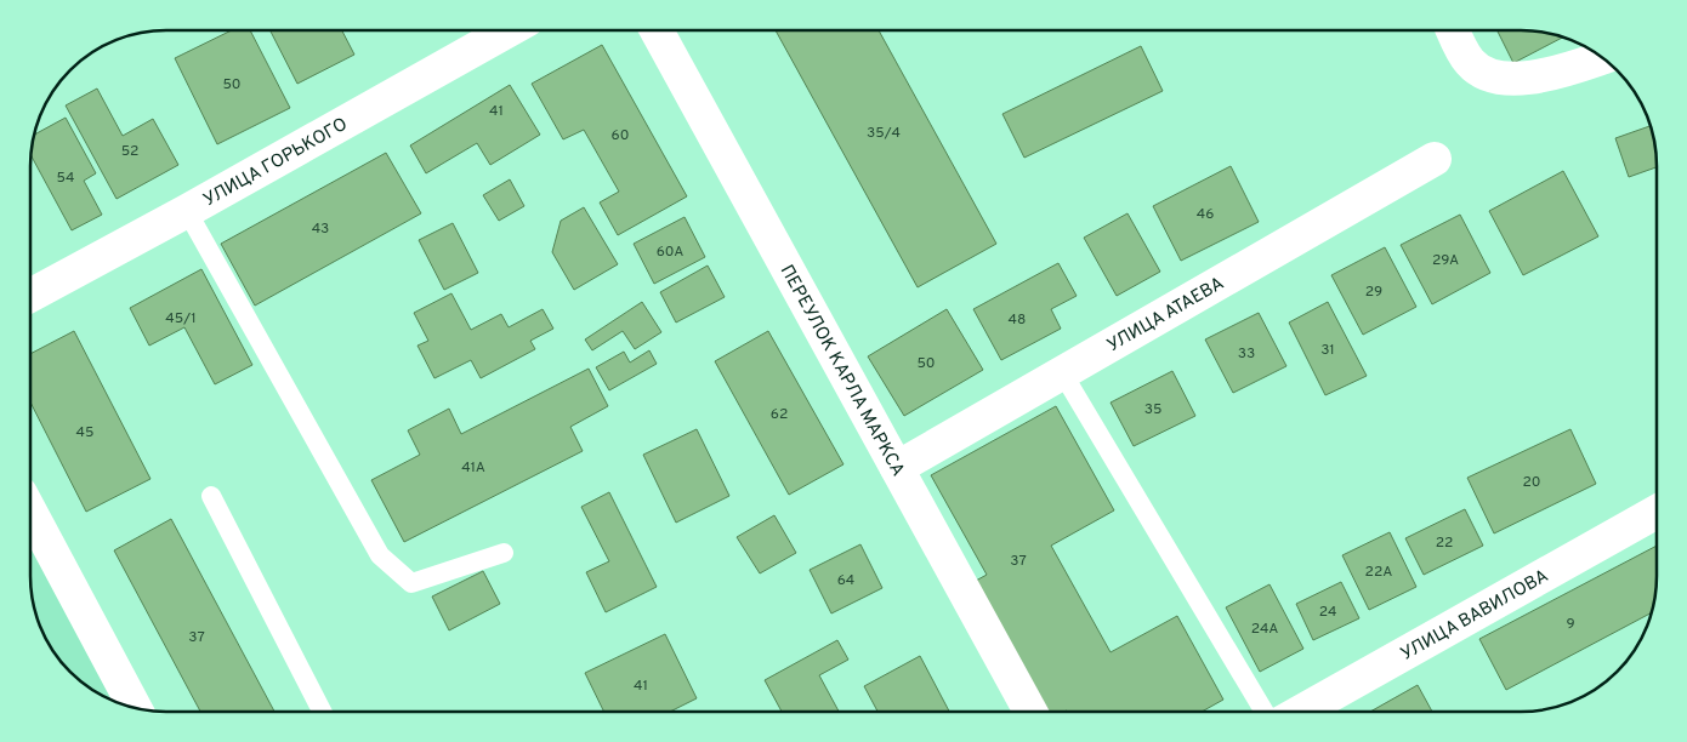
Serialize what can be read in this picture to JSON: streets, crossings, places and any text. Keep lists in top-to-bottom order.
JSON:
{
  "streets": {
    "street": [
      "УЛИЦА ГОРЬКОГО",
      "УЛИЦА АТАЕВА",
      "ПЕРЕУЛОК КАРЛА МАРКСА",
      "УЛИЦА ВАВИЛОВА"
    ]
  },
  "crossings": [
    ["УЛИЦА АТАЕВА", "ПЕРЕУЛОК КАРЛА МАРКСА"]
  ],
  "house_numbers": [
    "50",
    "41",
    "35/4",
    "60",
    "52",
    "54",
    "46",
    "43",
    "60А",
    "29А",
    "29",
    "45/1",
    "48",
    "31",
    "33",
    "50",
    "35",
    "62",
    "45",
    "41А",
    "20",
    "22",
    "37",
    "22А",
    "64",
    "24",
    "9",
    "24А",
    "37",
    "41"
  ]
}
